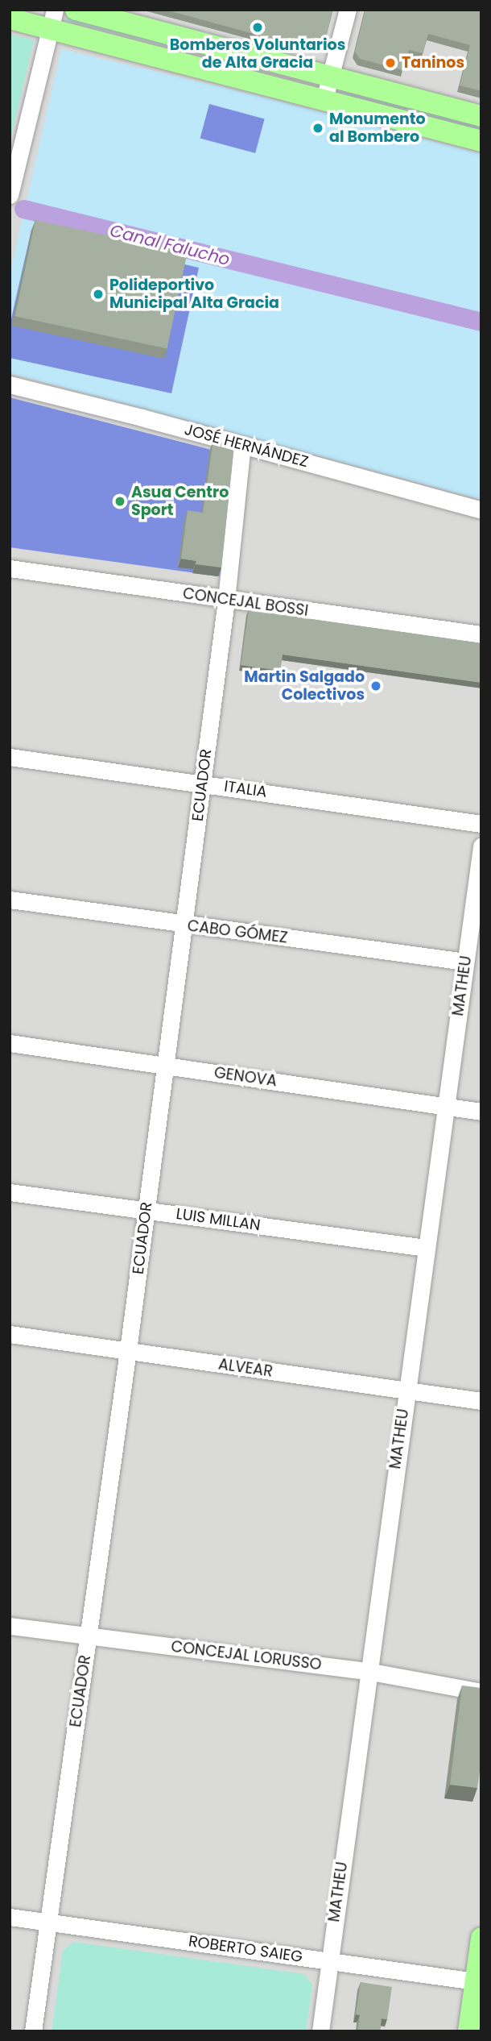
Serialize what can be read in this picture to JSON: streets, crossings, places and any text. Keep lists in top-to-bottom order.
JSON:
{
  "streets": {
    "street": [
      "JOSÉ HERNÁNDEZ",
      "CONCEJAL BOSSI",
      "ECUADOR",
      "ITALIA",
      "CABO GÓMEZ",
      "MATHEU",
      "GENOVA",
      "LUIS MILLAN",
      "ALVEAR",
      "CONCEJAL LORUSSO",
      "ROBERTO SAIEG"
    ]
  },
  "crossings": [
    ["JOSÉ HERNÁNDEZ", "ECUADOR"],
    ["CONCEJAL BOSSI", "ECUADOR"],
    ["ECUADOR", "ITALIA"],
    ["ECUADOR", "CABO GÓMEZ"],
    ["ECUADOR", "GENOVA"],
    ["ECUADOR", "LUIS MILLAN"],
    ["ECUADOR", "ALVEAR"],
    ["ECUADOR", "CONCEJAL LORUSSO"],
    ["ECUADOR", "ROBERTO SAIEG"],
    ["CABO GÓMEZ", "MATHEU"],
    ["MATHEU", "GENOVA"],
    ["MATHEU", "LUIS MILLAN"],
    ["MATHEU", "ALVEAR"],
    ["MATHEU", "CONCEJAL LORUSSO"],
    ["MATHEU", "ROBERTO SAIEG"]
  ],
  "water": ["Canal Falucho"],
  "places": [
    "Bomberos Voluntarios de Alta Gracia",
    "Taninos",
    "Monumento al Bombero",
    "Polideportivo Municipal Alta Gracia",
    "Asua Centro Sport",
    "Martin Salgado Colectivos"
  ]
}
